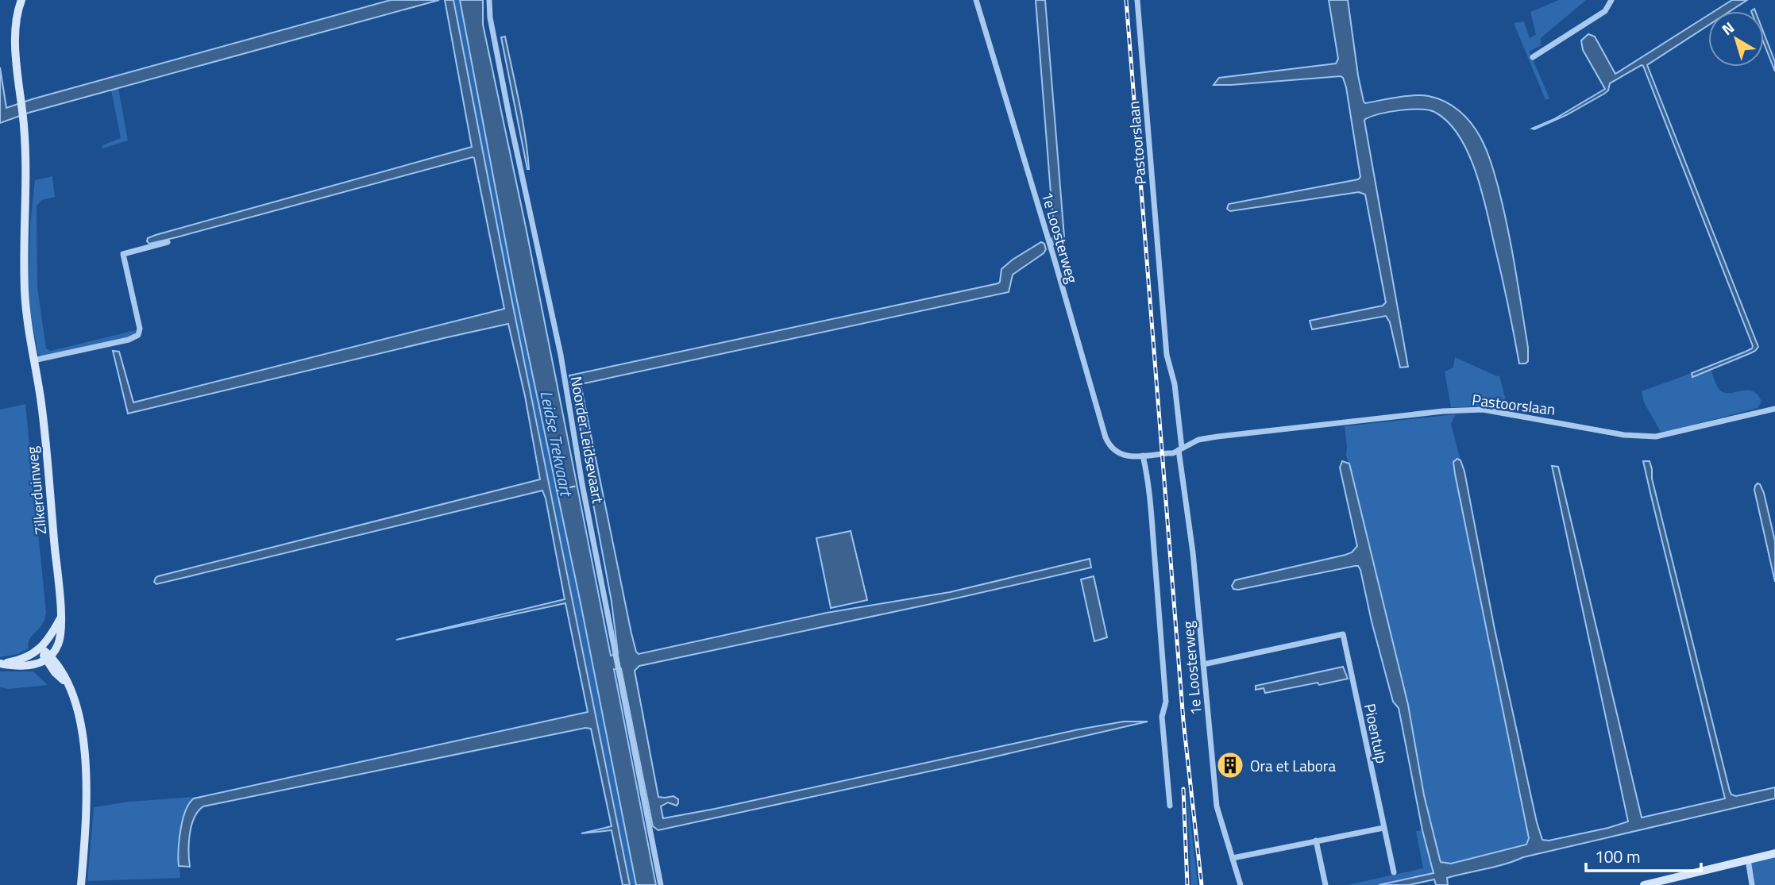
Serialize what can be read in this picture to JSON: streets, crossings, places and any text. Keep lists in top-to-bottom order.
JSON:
{
  "streets": {
    "main road": ["Zilkerduinweg"],
    "street": [
      "Pastoorslaan",
      "1e Loosterweg",
      "Noorder Leidsevaart",
      "Pioentulp"
    ]
  },
  "crossings": [
    ["Pastoorslaan", "1e Loosterweg"],
    ["1e Loosterweg", "Pioentulp"]
  ],
  "water": ["Leidse Trekvaart"],
  "places": {
    "building": ["Ora et Labora"]
  },
  "scale_bar": "100 m",
  "north": "top left"
}
